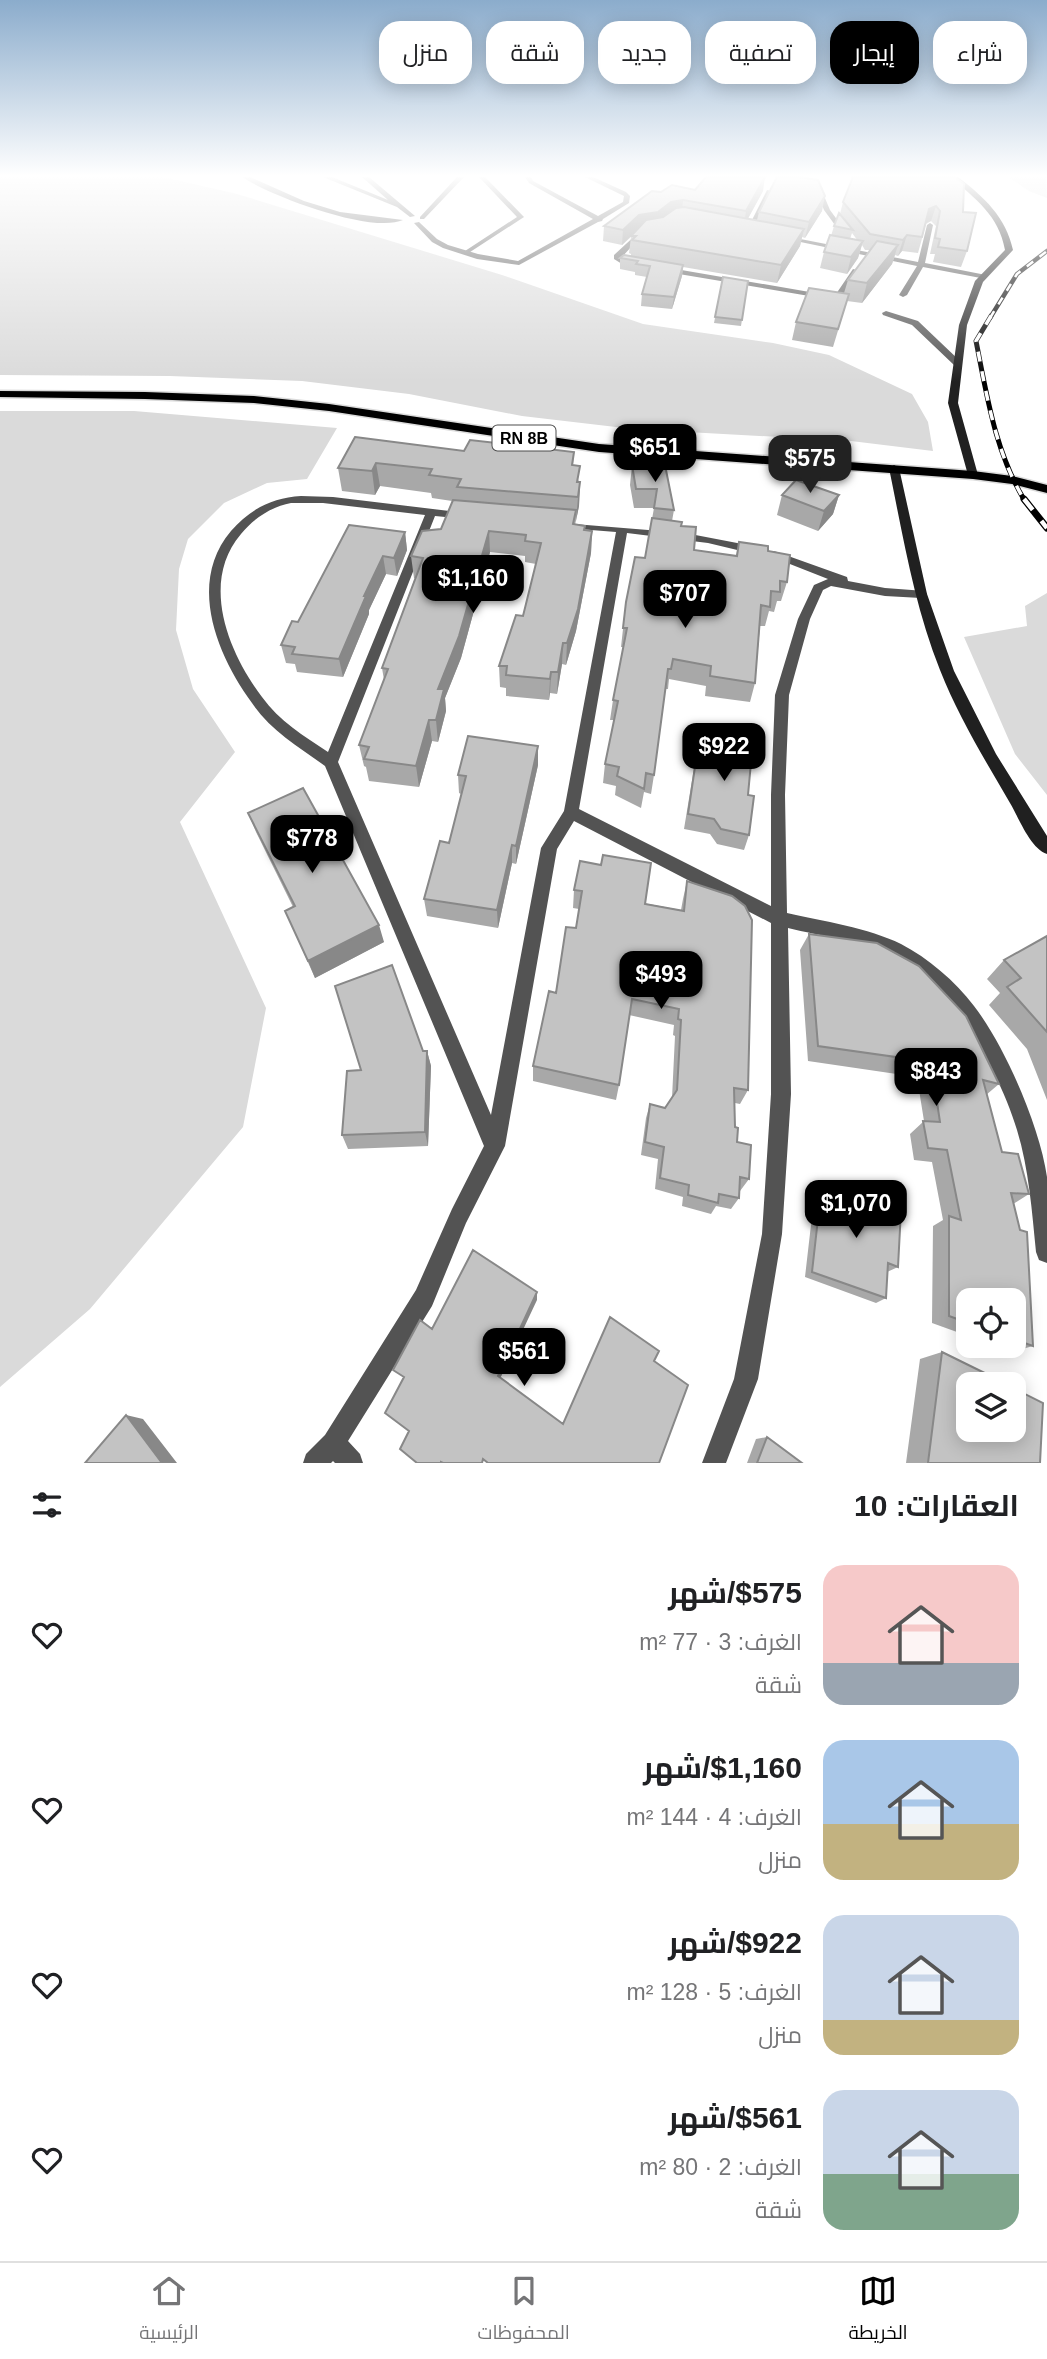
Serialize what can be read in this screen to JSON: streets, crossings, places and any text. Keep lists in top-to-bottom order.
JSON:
{
  "streets": {
    "main road": ["RN 8B"]
  },
  "page": {
    "chip": [
      "شراء",
      "إيجار",
      "تصفية",
      "جديد",
      "شقة",
      "منزل"
    ],
    "price": [
      "$651",
      "$575",
      "$1,160",
      "$707",
      "$922",
      "$778",
      "$493",
      "$843",
      "$1,070",
      "$561"
    ],
    "heading": "العقارات: 10",
    "list": [
      {
        "name": "$575/شهر",
        "note": "الغرف: 3 · 77 m² · شقة"
      },
      {
        "name": "$1,160/شهر",
        "note": "الغرف: 4 · 144 m² · منزل"
      },
      {
        "name": "$922/شهر",
        "note": "الغرف: 5 · 128 m² · منزل"
      },
      {
        "name": "$561/شهر",
        "note": "الغرف: 2 · 80 m² · شقة"
      }
    ],
    "tabs": ["الخريطة", "المحفوظات", "الرئيسية"]
  }
}
